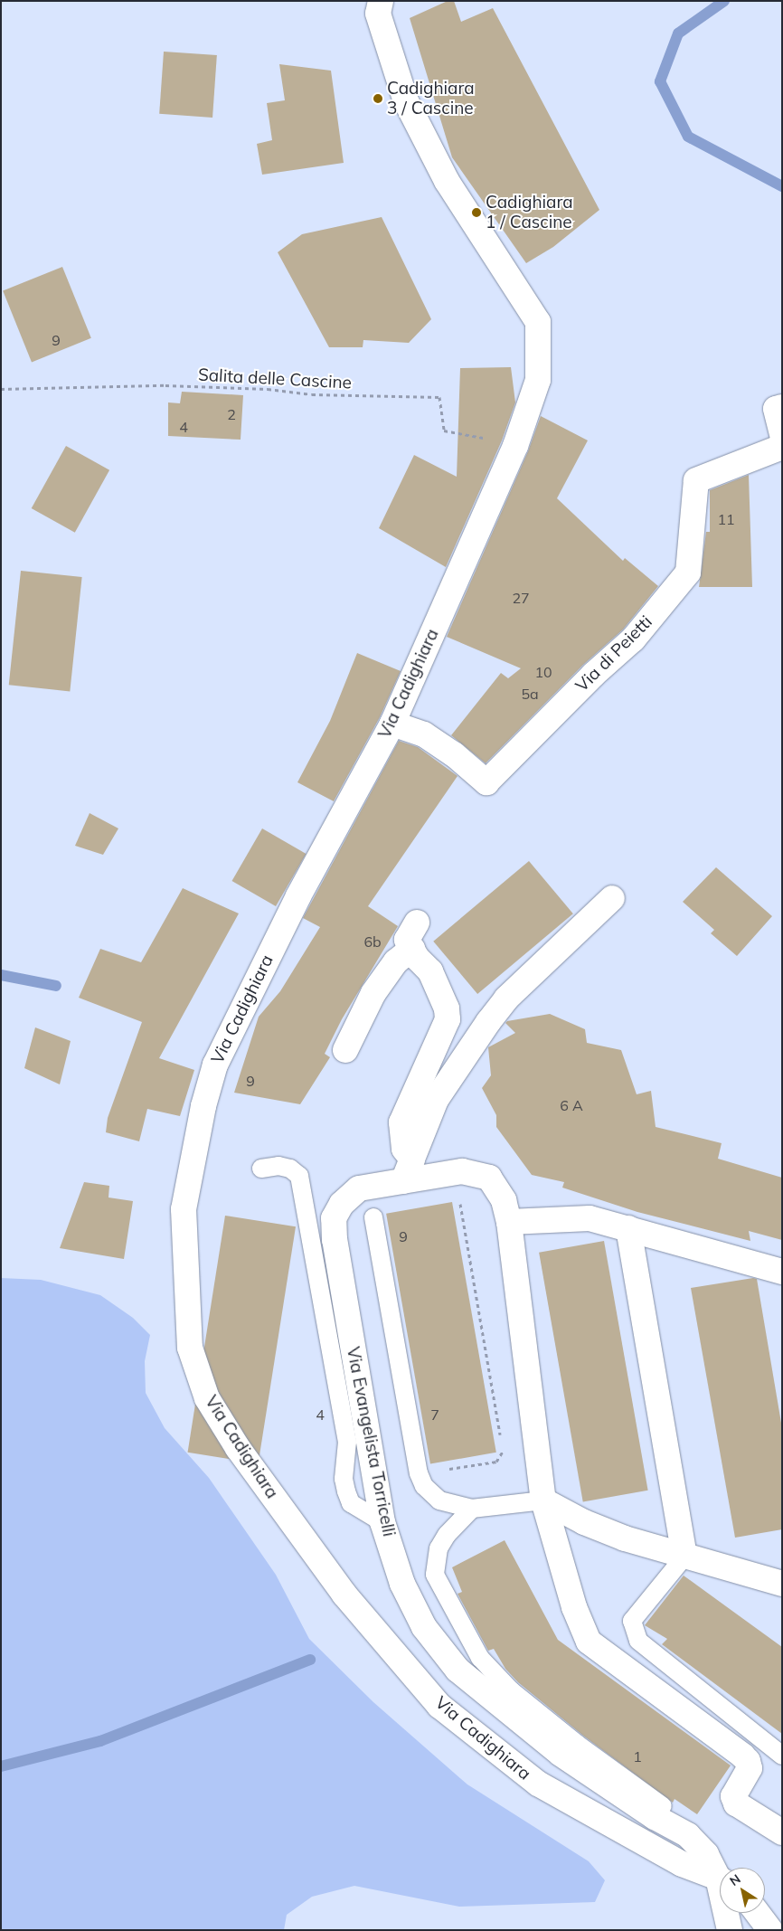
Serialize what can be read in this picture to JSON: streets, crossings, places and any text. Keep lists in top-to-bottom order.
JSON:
{
  "streets": {
    "street": ["Via di Peietti", "Via Cadighiara", "Via Evangelista Torricelli"],
    "path": ["Salita delle Cascine"]
  },
  "crossings": [
    ["Salita delle Cascine", "Via Cadighiara"],
    ["Via di Peietti", "Via Cadighiara"]
  ],
  "places": ["Cadighiara 3 / Cascine", "Cadighiara 1 / Cascine"],
  "house_numbers": [
    "9",
    "2",
    "4",
    "11",
    "27",
    "10",
    "5a",
    "6b",
    "9",
    "6 A",
    "9",
    "4",
    "7",
    "1"
  ],
  "north": "top left"
}
